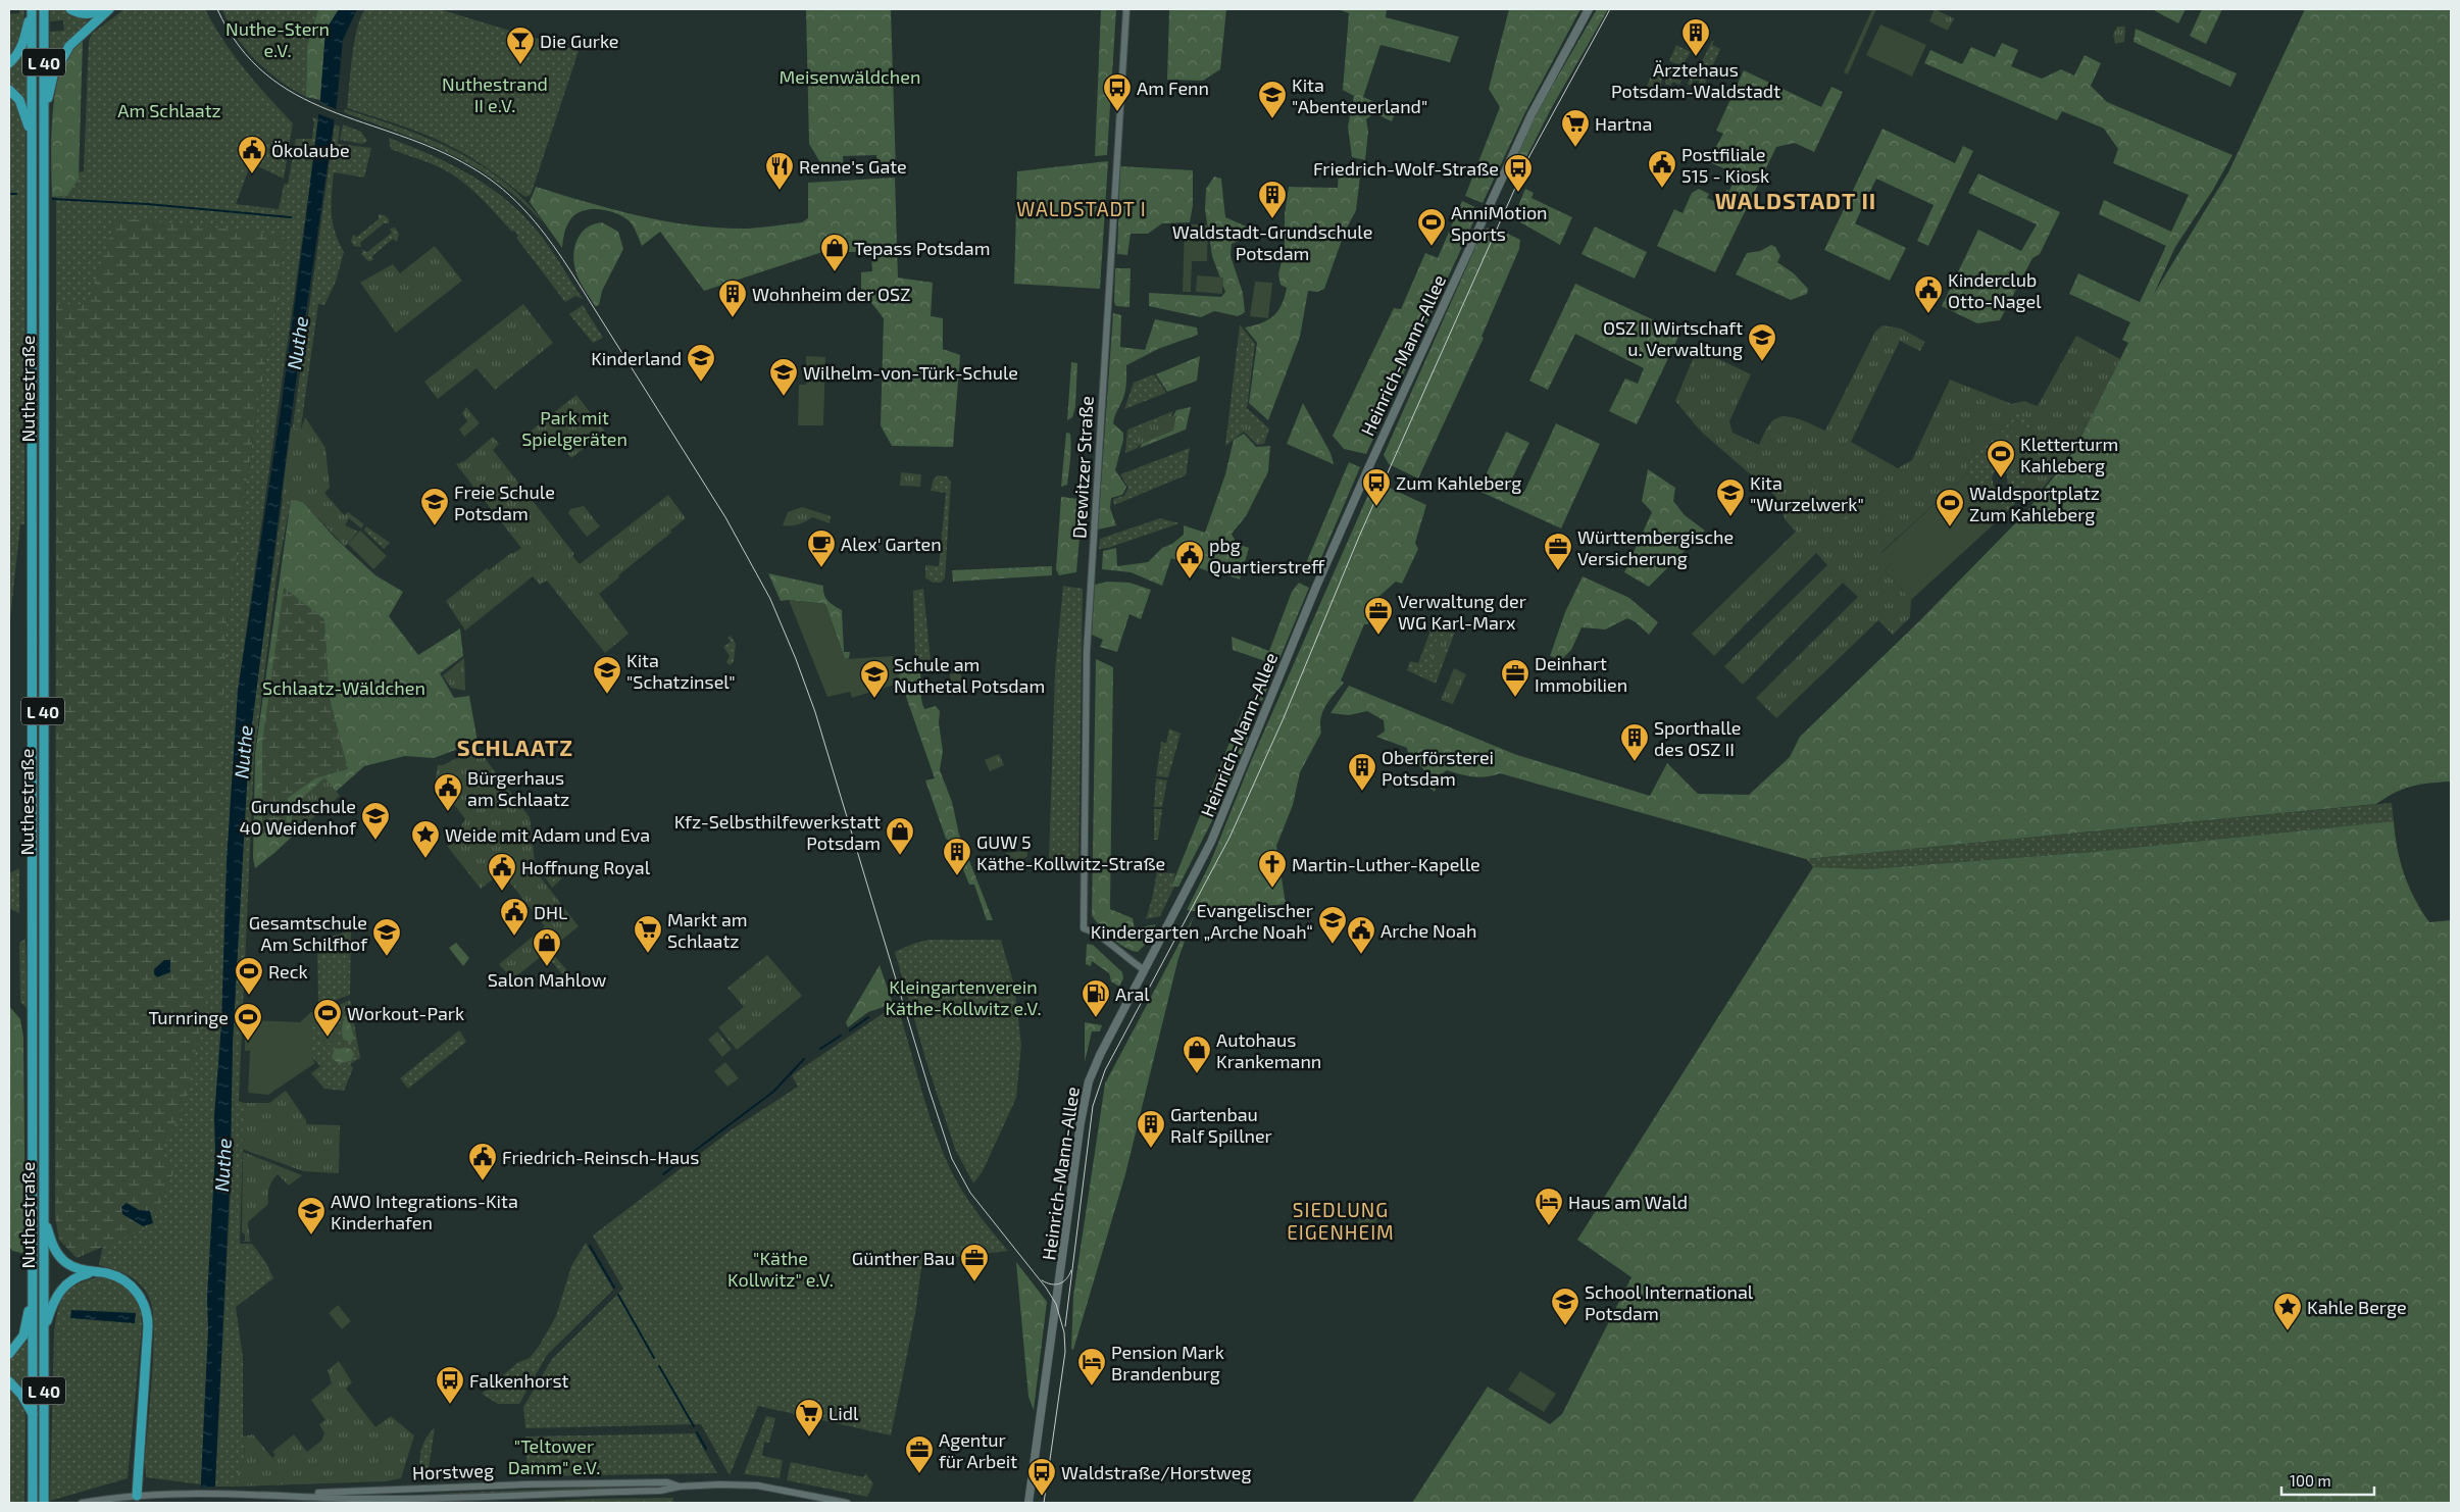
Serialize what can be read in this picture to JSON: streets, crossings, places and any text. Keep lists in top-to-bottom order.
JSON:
{
  "streets": {
    "highway": ["L 40", "Nuthestraße"],
    "main road": ["Heinrich-Mann-Allee"],
    "street": ["Drewitzer Straße", "Horstweg"]
  },
  "crossings": [
    ["Heinrich-Mann-Allee", "Drewitzer Straße"]
  ],
  "districts": [
    "WALDSTADT II",
    "WALDSTADT I",
    "SCHLAATZ",
    "SIEDLUNG EIGENHEIM"
  ],
  "water": ["Nuthe"],
  "parks": [
    "Nuthe-Stern e.V.",
    "Meisenwäldchen",
    "Nuthestrand II e.V.",
    "Am Schlaatz",
    "Park mit Spielgeräten",
    "Schlaatz-Wäldchen",
    "Kleingartenverein Käthe-Kollwitz e.V.",
    "\"Käthe Kollwitz\" e.V.",
    "\"Teltower Damm\" e.V."
  ],
  "places": {
    "building": [
      "Ärztehaus Potsdam-Waldstadt",
      "Waldstadt-Grundschule Potsdam",
      "Wohnheim der OSZ",
      "Sporthalle des OSZ II",
      "Oberförsterei Potsdam",
      "GUW 5 Käthe-Kollwitz-Straße",
      "Gartenbau Ralf Spillner"
    ],
    "bar": ["Die Gurke"],
    "bus stop": [
      "Am Fenn",
      "Friedrich-Wolf-Straße",
      "Zum Kahleberg",
      "Falkenhorst",
      "Waldstraße/Horstweg"
    ],
    "school or university": [
      "Kita \"Abenteuerland\"",
      "OSZ II Wirtschaft u. Verwaltung",
      "Kinderland",
      "Wilhelm-von-Türk-Schule",
      "Kita \"Wurzelwerk\"",
      "Freie Schule Potsdam",
      "Kita \"Schatzinsel\"",
      "Schule am Nuthetal Potsdam",
      "Grundschule 40 Weidenhof",
      "Evangelischer Kindergarten „Arche Noah“",
      "Gesamtschule Am Schilfhof",
      "AWO Integrations-Kita Kinderhafen",
      "School International Potsdam"
    ],
    "supermarket": ["Hartna", "Markt am Schlaatz", "Lidl"],
    "public building": [
      "Ökolaube",
      "Postfiliale 515 - Kiosk",
      "Kinderclub Otto-Nagel",
      "pbg Quartierstreff",
      "Bürgerhaus am Schlaatz",
      "Hoffnung Royal",
      "DHL",
      "Arche Noah",
      "Friedrich-Reinsch-Haus"
    ],
    "restaurant": ["Renne's Gate"],
    "sports": [
      "AnniMotion Sports",
      "Kletterturm Kahleberg",
      "Waldsportplatz Zum Kahleberg",
      "Reck",
      "Workout-Park",
      "Turnringe"
    ],
    "shop": [
      "Tepass Potsdam",
      "Kfz-Selbsthilfewerkstatt Potsdam",
      "Salon Mahlow",
      "Autohaus Krankemann"
    ],
    "cafe": ["Alex' Garten"],
    "office": [
      "Württembergische Versicherung",
      "Verwaltung der WG Karl-Marx",
      "Deinhart Immobilien",
      "Günther Bau",
      "Agentur für Arbeit"
    ],
    "place": ["Weide mit Adam und Eva", "Kahle Berge"],
    "church": ["Martin-Luther-Kapelle"],
    "fuel station": ["Aral"],
    "hotel": ["Haus am Wald", "Pension Mark Brandenburg"]
  },
  "scale_bar": "100 m"
}
